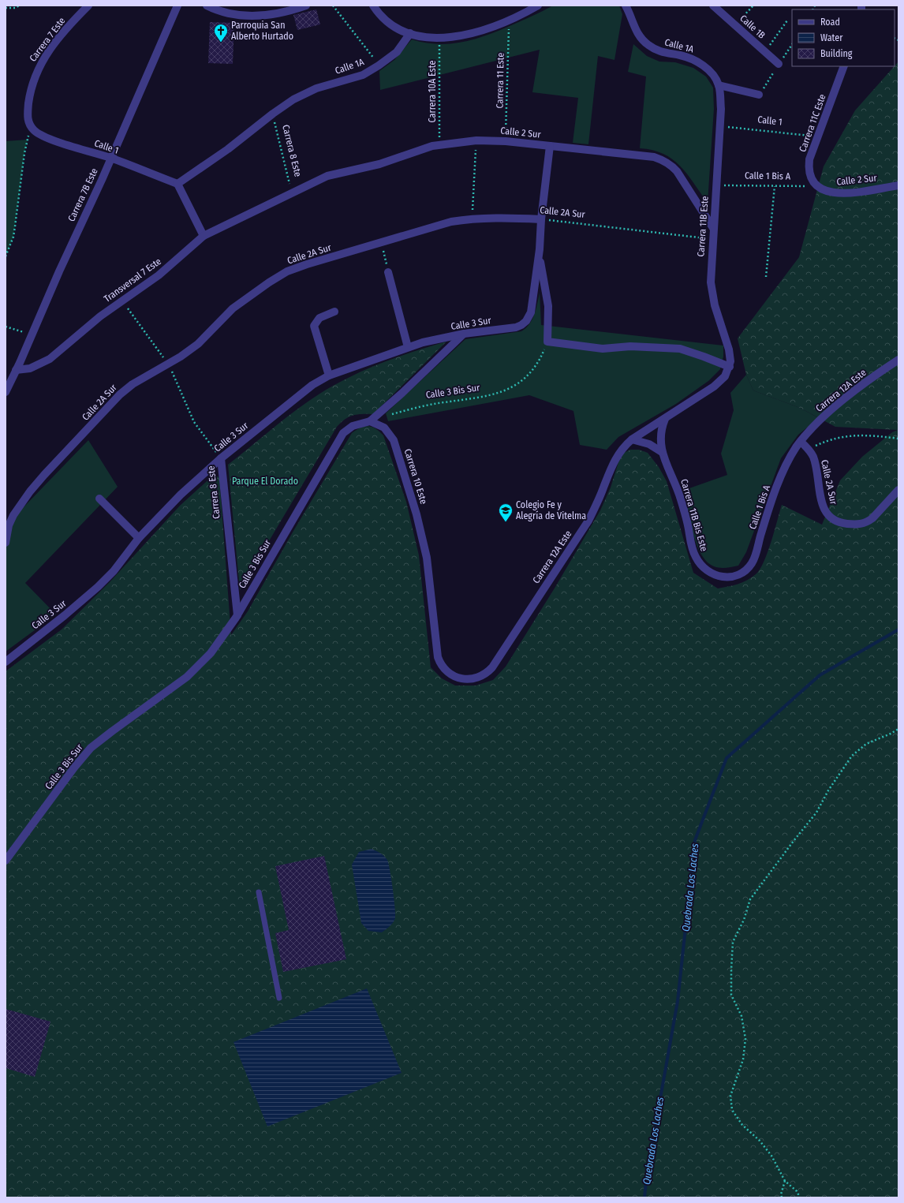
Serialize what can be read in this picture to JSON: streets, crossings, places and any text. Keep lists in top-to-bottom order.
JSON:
{
  "streets": {
    "street": [
      "Calle 1B",
      "Carrera 7 Este",
      "Calle 1A",
      "Calle 1",
      "Carrera 11C Este",
      "Calle 2 Sur",
      "Carrera 8 Este",
      "Calle 1 Bis A",
      "Carrera 7B Este",
      "Calle 2A Sur",
      "Carrera 11B Este",
      "Transversal 7 Este",
      "Calle 3 Sur",
      "Carrera 12A Este",
      "Calle 3 Bis Sur",
      "Carrera 10 Este",
      "Carrera 11B Bis Este"
    ],
    "path": ["Carrera 11 Este", "Carrera 10A Este"]
  },
  "crossings": [
    ["Carrera 7 Este", "Calle 1"],
    ["Calle 1A", "Calle 1"],
    ["Calle 1A", "Carrera 8 Este"],
    ["Calle 1A", "Carrera 11B Este"],
    ["Carrera 11 Este", "Calle 2 Sur"],
    ["Carrera 10A Este", "Calle 2 Sur"],
    ["Calle 1", "Carrera 11C Este"],
    ["Calle 1", "Carrera 7B Este"],
    ["Calle 1", "Carrera 11B Este"],
    ["Carrera 11C Este", "Calle 2 Sur"],
    ["Carrera 11C Este", "Calle 1 Bis A"],
    ["Calle 2 Sur", "Carrera 8 Este"],
    ["Calle 2 Sur", "Calle 1 Bis A"],
    ["Calle 2 Sur", "Carrera 11B Este"],
    ["Calle 2 Sur", "Transversal 7 Este"],
    ["Carrera 8 Este", "Calle 2A Sur"],
    ["Carrera 8 Este", "Transversal 7 Este"],
    ["Carrera 8 Este", "Calle 3 Sur"],
    ["Carrera 8 Este", "Calle 3 Bis Sur"],
    ["Calle 1 Bis A", "Calle 2A Sur"],
    ["Calle 1 Bis A", "Carrera 11B Este"],
    ["Calle 1 Bis A", "Carrera 12A Este"],
    ["Calle 1 Bis A", "Carrera 11B Bis Este"],
    ["Carrera 7B Este", "Transversal 7 Este"],
    ["Calle 2A Sur", "Carrera 11B Este"],
    ["Calle 2A Sur", "Carrera 12A Este"],
    ["Carrera 11B Este", "Carrera 12A Este"],
    ["Carrera 12A Este", "Carrera 10 Este"],
    ["Carrera 12A Este", "Carrera 11B Bis Este"],
    ["Calle 3 Bis Sur", "Carrera 10 Este"]
  ],
  "water": ["Quebrada Los Laches"],
  "parks": ["Parque El Dorado"],
  "places": {
    "church": ["Parroquia San Alberto Hurtado"],
    "school or university": ["Colegio Fe y Alegría de Vitelma"]
  },
  "legend": ["Road", "Water", "Building"]
}
